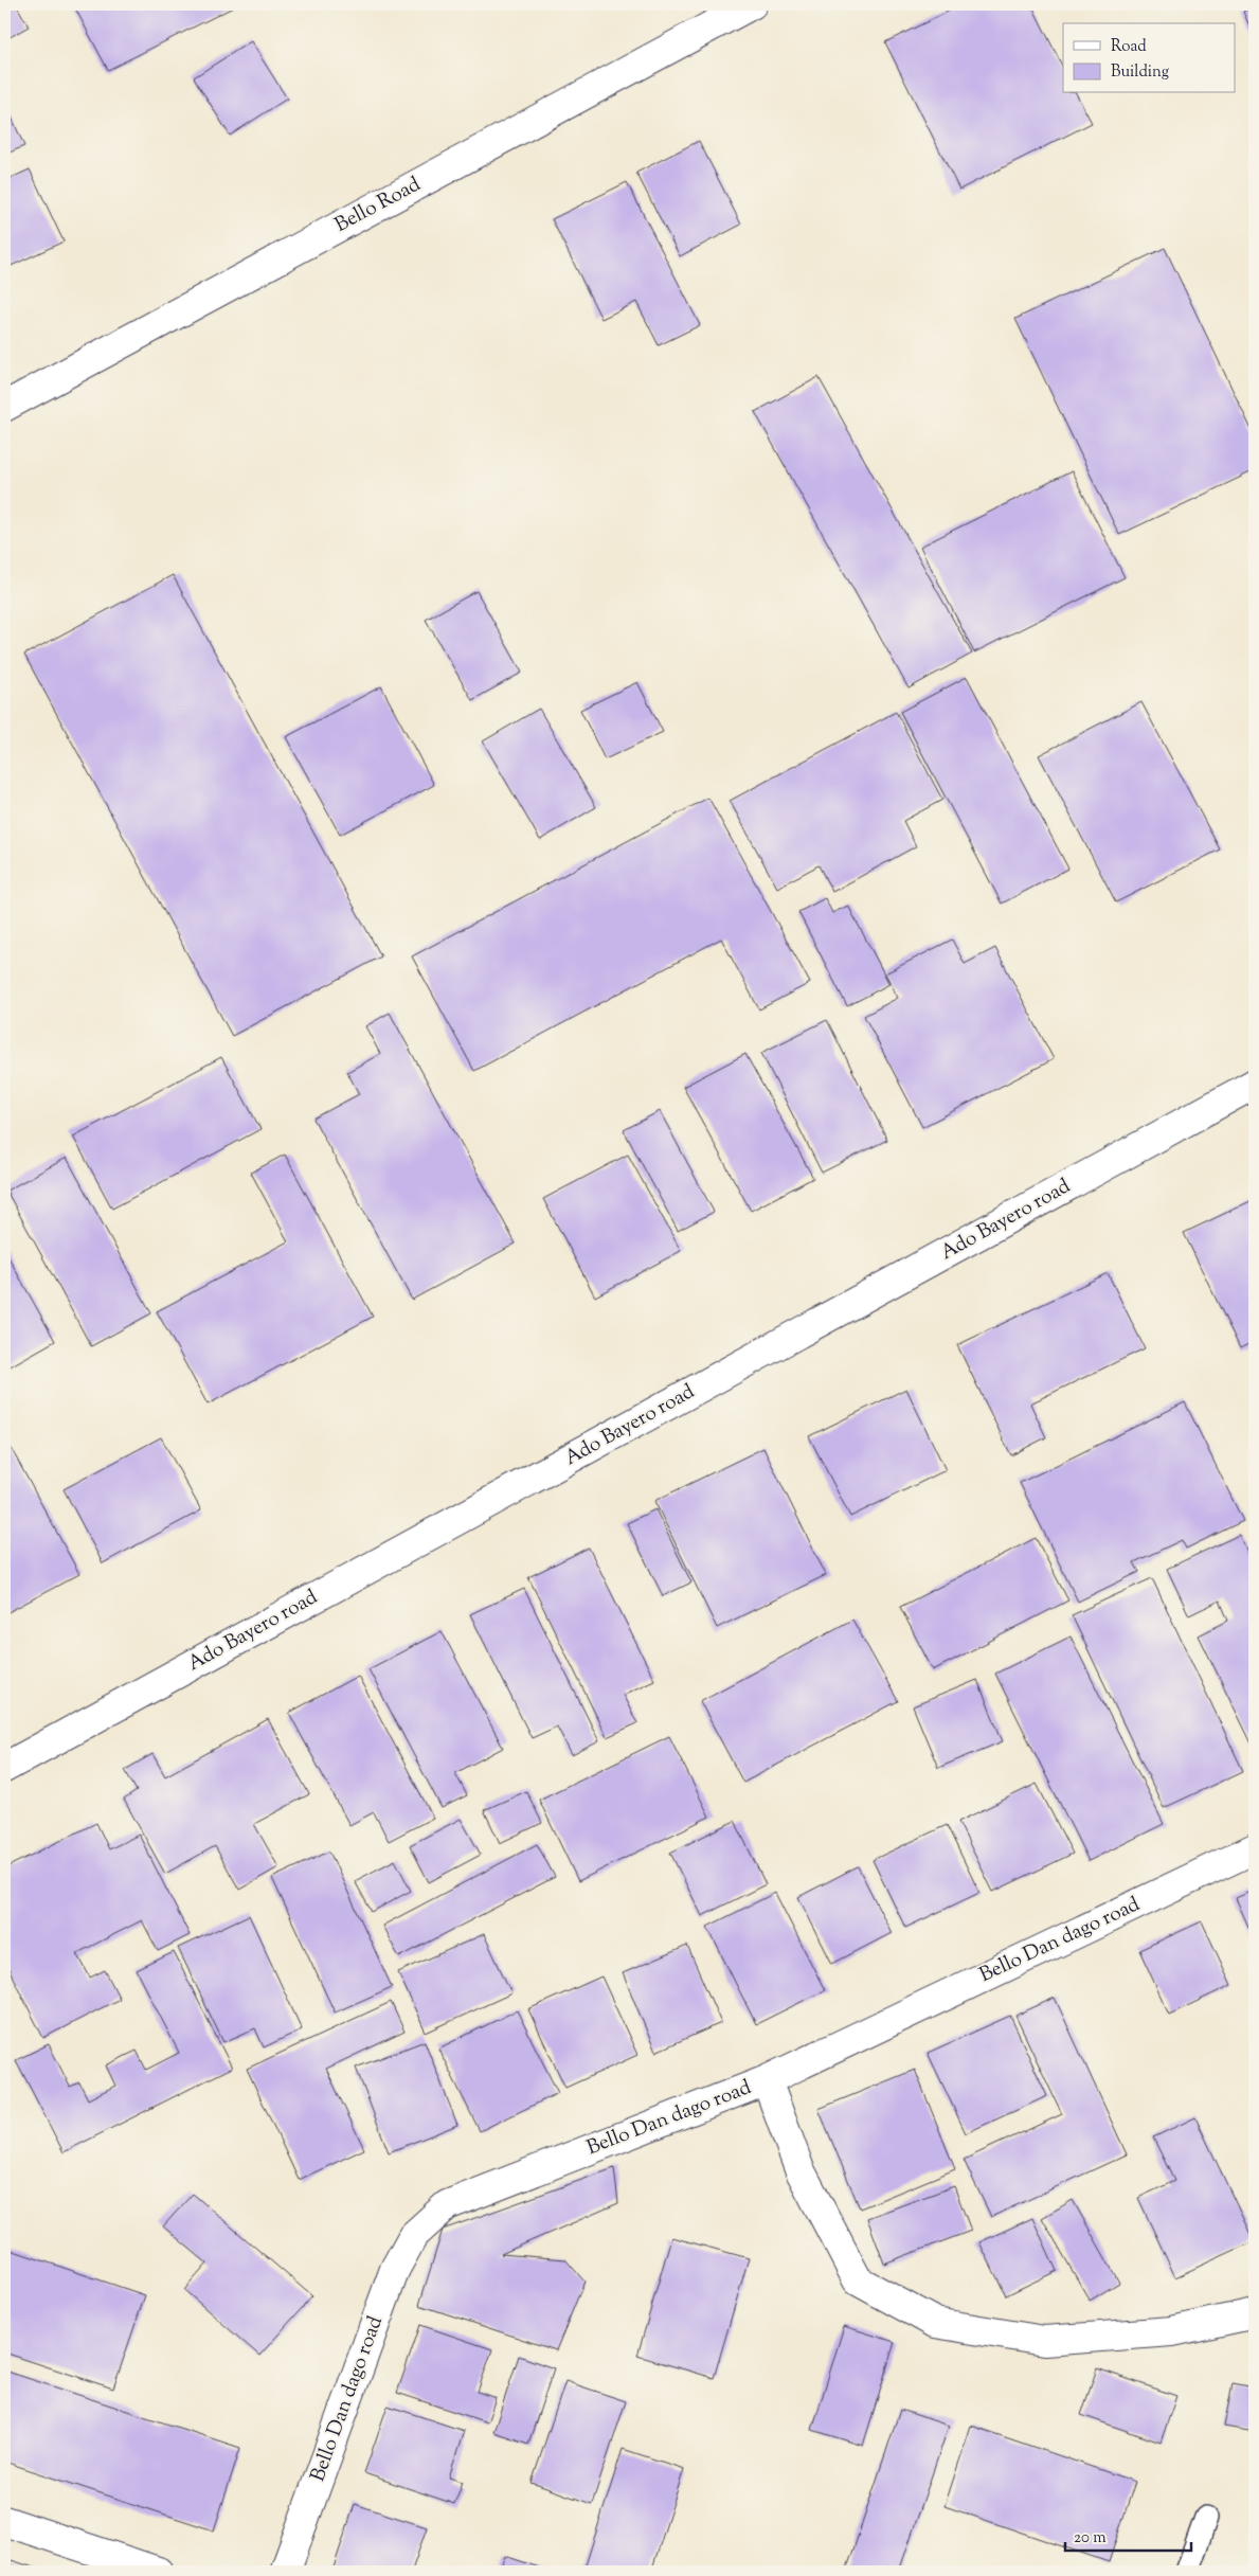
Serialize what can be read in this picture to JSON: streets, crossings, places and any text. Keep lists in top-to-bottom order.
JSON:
{
  "streets": {
    "street": ["Bello Road", "Ado Bayero road", "Bello Dan dago road"]
  },
  "legend": ["Road", "Building"],
  "scale_bar": "20 m"
}
